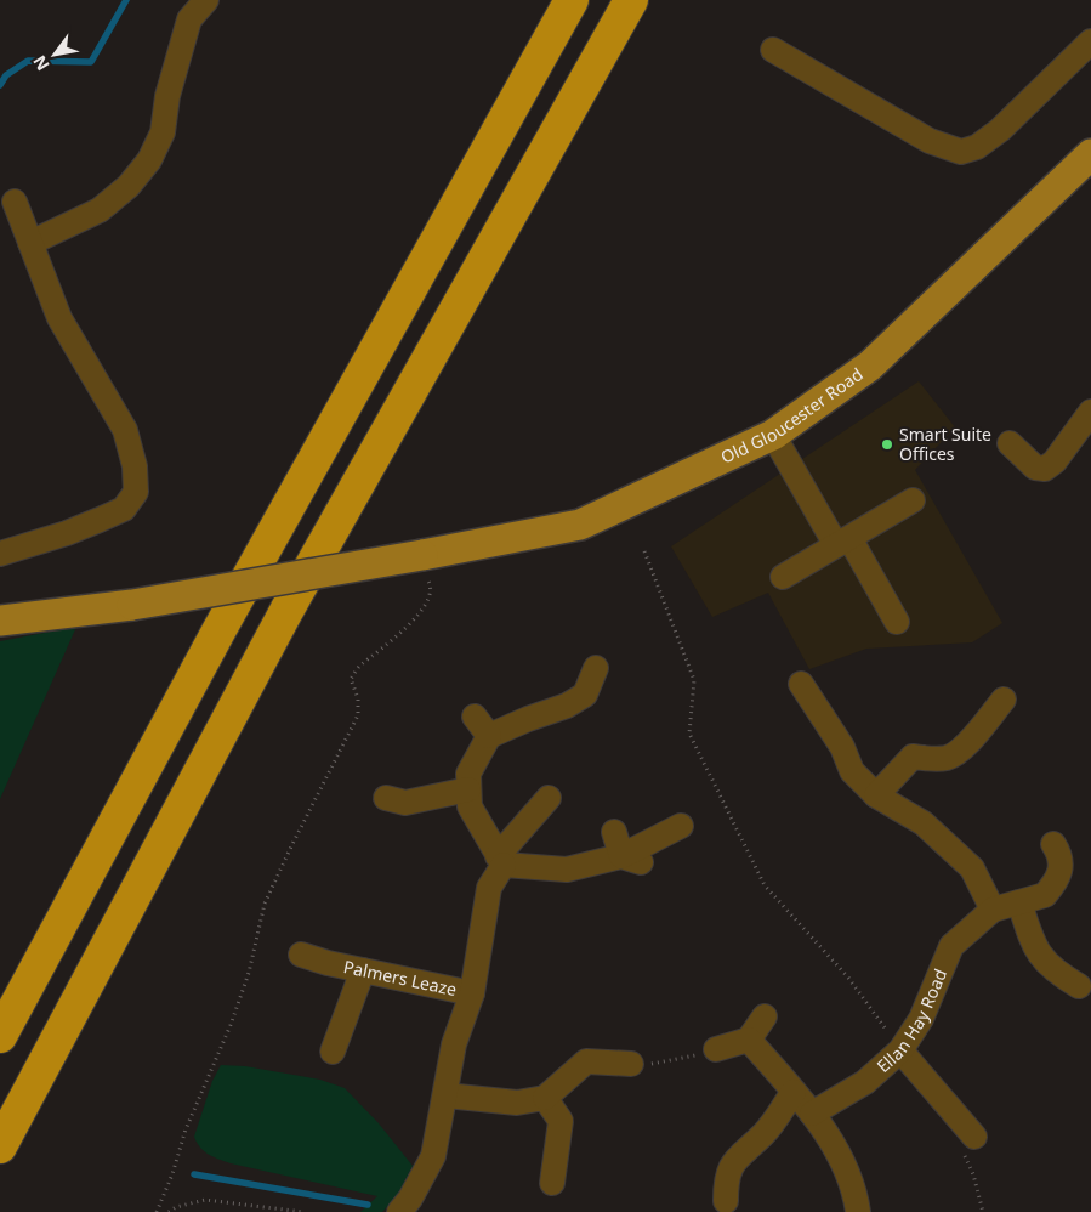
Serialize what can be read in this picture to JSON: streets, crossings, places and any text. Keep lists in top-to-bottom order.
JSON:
{
  "streets": {
    "main road": ["Old Gloucester Road"],
    "street": ["Palmers Leaze", "Ellan Hay Road"]
  },
  "places": ["Smart Suite Offices"],
  "north": "bottom left"
}
